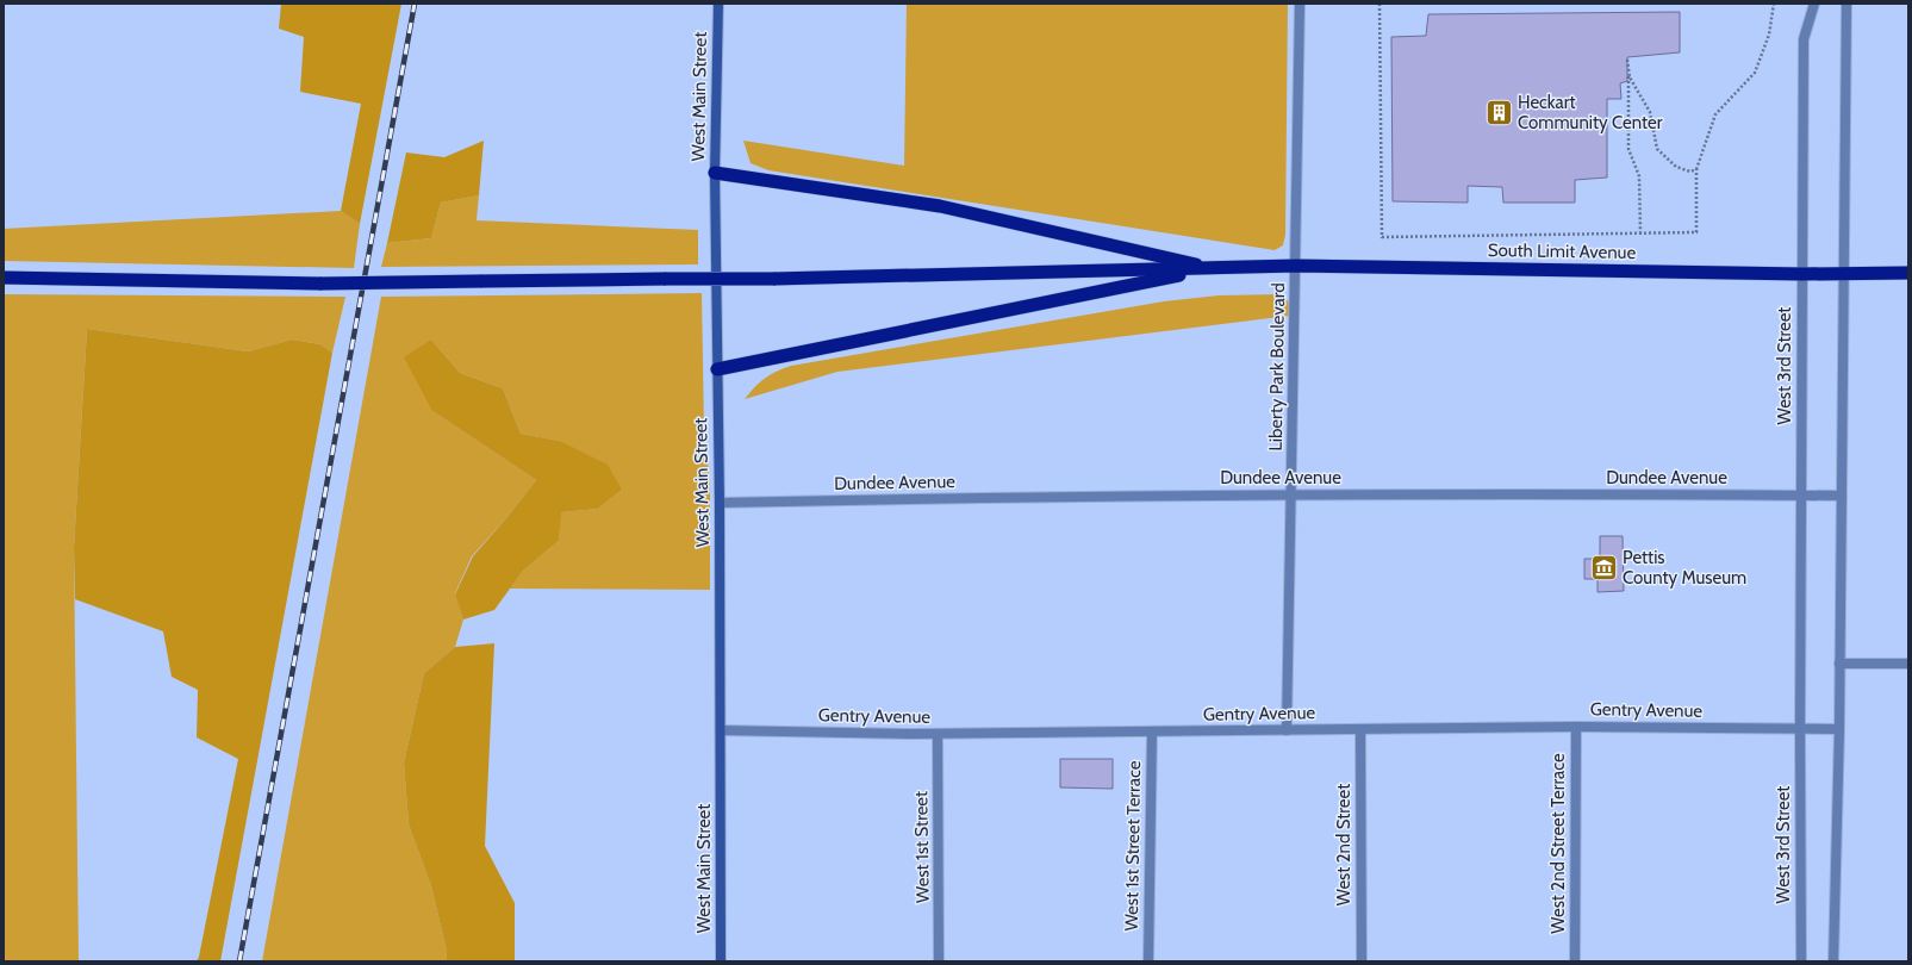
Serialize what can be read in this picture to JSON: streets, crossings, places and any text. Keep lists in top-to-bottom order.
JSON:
{
  "streets": {
    "highway": ["South Limit Avenue"],
    "main road": ["West Main Street"],
    "street": [
      "West 3rd Street",
      "Liberty Park Boulevard",
      "Dundee Avenue",
      "Gentry Avenue",
      "West 2nd Street Terrace",
      "West 2nd Street",
      "West 1st Street Terrace",
      "West 1st Street"
    ]
  },
  "crossings": [
    ["West Main Street", "Dundee Avenue"],
    ["West Main Street", "Gentry Avenue"],
    ["South Limit Avenue", "West 3rd Street"],
    ["South Limit Avenue", "Liberty Park Boulevard"],
    ["West 3rd Street", "Dundee Avenue"],
    ["West 3rd Street", "Gentry Avenue"],
    ["Liberty Park Boulevard", "Dundee Avenue"],
    ["Liberty Park Boulevard", "Gentry Avenue"],
    ["Gentry Avenue", "West 2nd Street Terrace"],
    ["Gentry Avenue", "West 2nd Street"],
    ["Gentry Avenue", "West 1st Street Terrace"],
    ["Gentry Avenue", "West 1st Street"]
  ],
  "places": {
    "building": ["Heckart Community Center"],
    "museum": ["Pettis County Museum"]
  }
}
